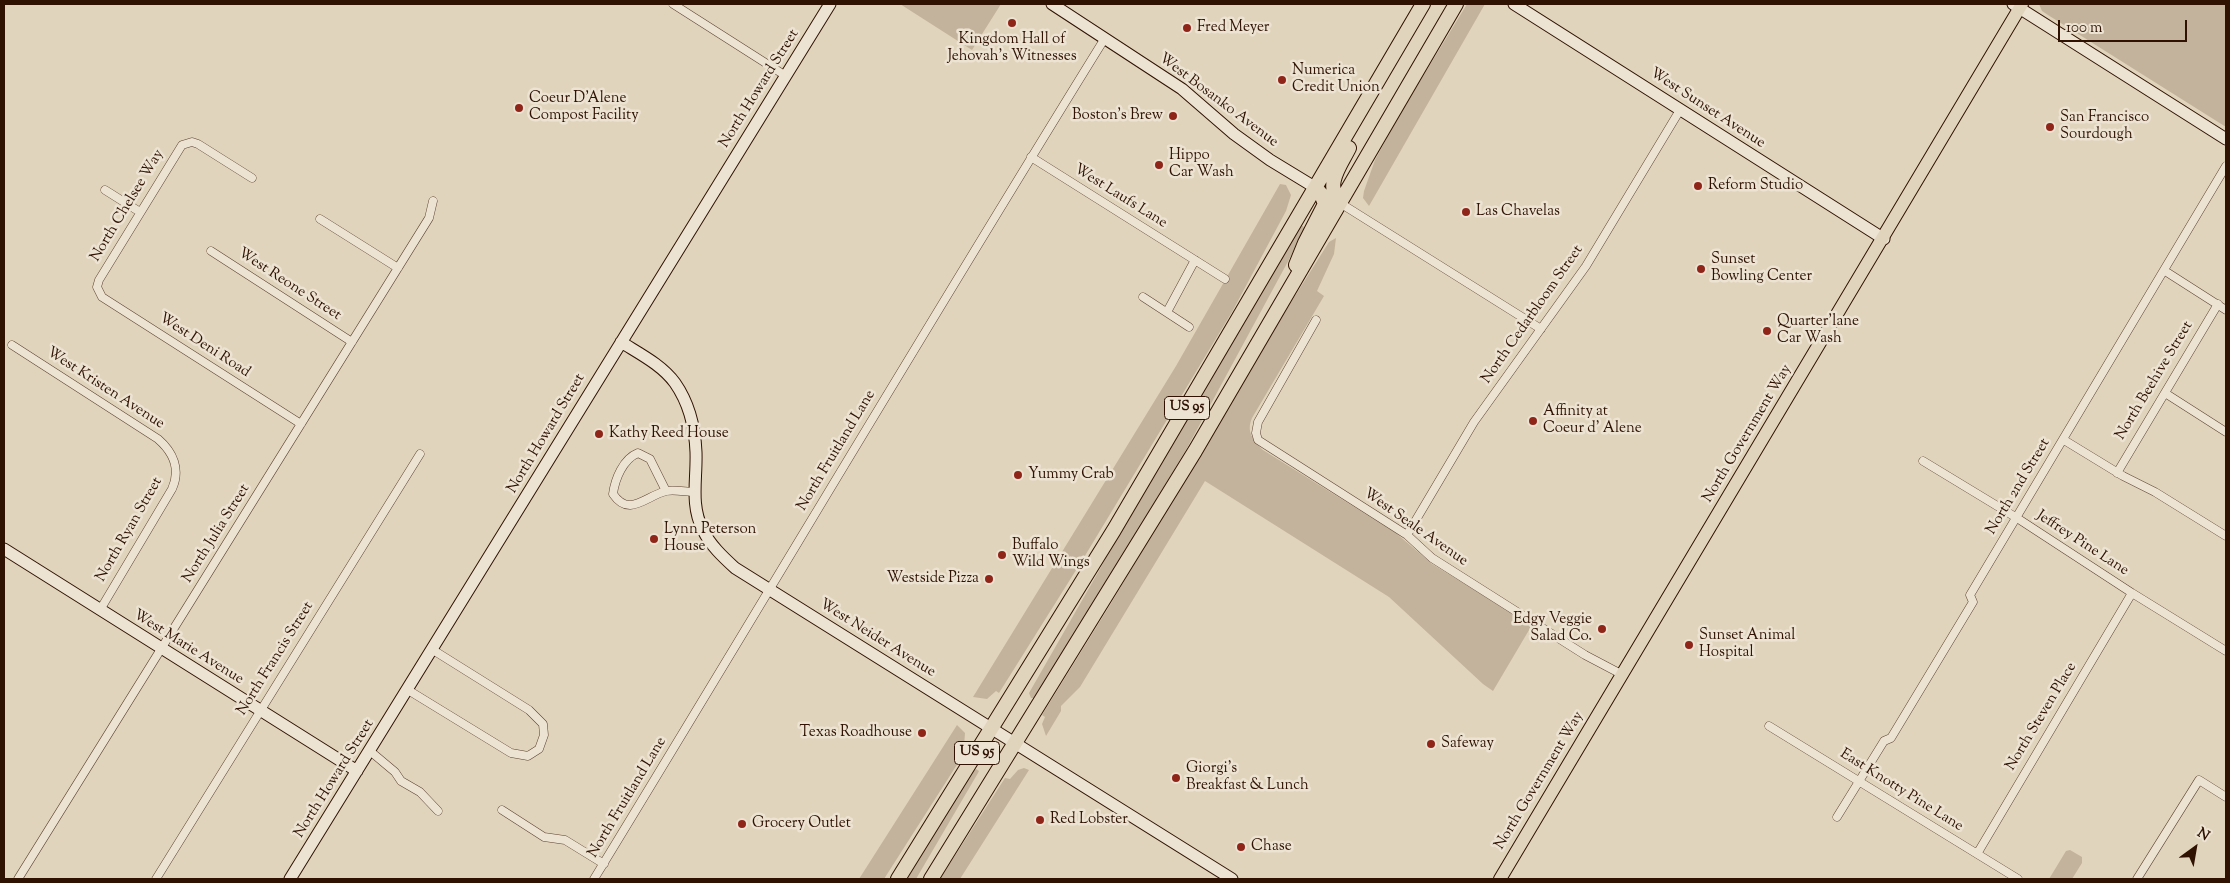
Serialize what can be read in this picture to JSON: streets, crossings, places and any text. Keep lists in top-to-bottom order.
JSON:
{
  "streets": {
    "highway": ["US 95"],
    "main road": ["North Government Way"],
    "street": [
      "North Howard Street",
      "West Bosanko Avenue",
      "West Sunset Avenue",
      "West Laufs Lane",
      "North Chelsee Way",
      "West Reone Street",
      "North Cedarbloom Street",
      "West Deni Road",
      "North Beehive Street",
      "West Kristen Avenue",
      "North Fruitland Lane",
      "North 2nd Street",
      "West Seale Avenue",
      "North Ryan Street",
      "North Julia Street",
      "Jeffrey Pine Lane",
      "West Neider Avenue",
      "West Marie Avenue",
      "North Francis Street",
      "North Steven Place",
      "East Knotty Pine Lane"
    ]
  },
  "crossings": [
    ["North Howard Street", "West Neider Avenue"],
    ["North Howard Street", "West Marie Avenue"],
    ["West Bosanko Avenue", "US 95"],
    ["West Bosanko Avenue", "North Fruitland Lane"],
    ["West Sunset Avenue", "North Cedarbloom Street"],
    ["West Sunset Avenue", "North Government Way"],
    ["West Laufs Lane", "North Fruitland Lane"],
    ["North Chelsee Way", "West Deni Road"],
    ["West Reone Street", "North Julia Street"],
    ["North Cedarbloom Street", "West Seale Avenue"],
    ["West Deni Road", "North Julia Street"],
    ["West Kristen Avenue", "North Ryan Street"],
    ["US 95", "West Neider Avenue"],
    ["North Government Way", "West Seale Avenue"],
    ["North Fruitland Lane", "West Neider Avenue"],
    ["North 2nd Street", "Jeffrey Pine Lane"],
    ["North 2nd Street", "East Knotty Pine Lane"],
    ["North Ryan Street", "West Marie Avenue"],
    ["North Julia Street", "West Marie Avenue"],
    ["Jeffrey Pine Lane", "North Steven Place"],
    ["West Marie Avenue", "North Francis Street"],
    ["North Steven Place", "East Knotty Pine Lane"]
  ],
  "places": [
    "Kingdom Hall of Jehovah's Witnesses",
    "Fred Meyer",
    "Numerica Credit Union",
    "Coeur D'Alene Compost Facility",
    "Boston's Brew",
    "San Francisco Sourdough",
    "Hippo Car Wash",
    "Reform Studio",
    "Las Chavelas",
    "Sunset Bowling Center",
    "Quarter'lane Car Wash",
    "Affinity at Coeur d' Alene",
    "Kathy Reed House",
    "Yummy Crab",
    "Lynn Peterson House",
    "Buffalo Wild Wings",
    "Westside Pizza",
    "Edgy Veggie Salad Co.",
    "Sunset Animal Hospital",
    "Texas Roadhouse",
    "Safeway",
    "Giorgi's Breakfast & Lunch",
    "Red Lobster",
    "Grocery Outlet",
    "Chase"
  ],
  "scale_bar": "100 m",
  "north": "top right"
}
